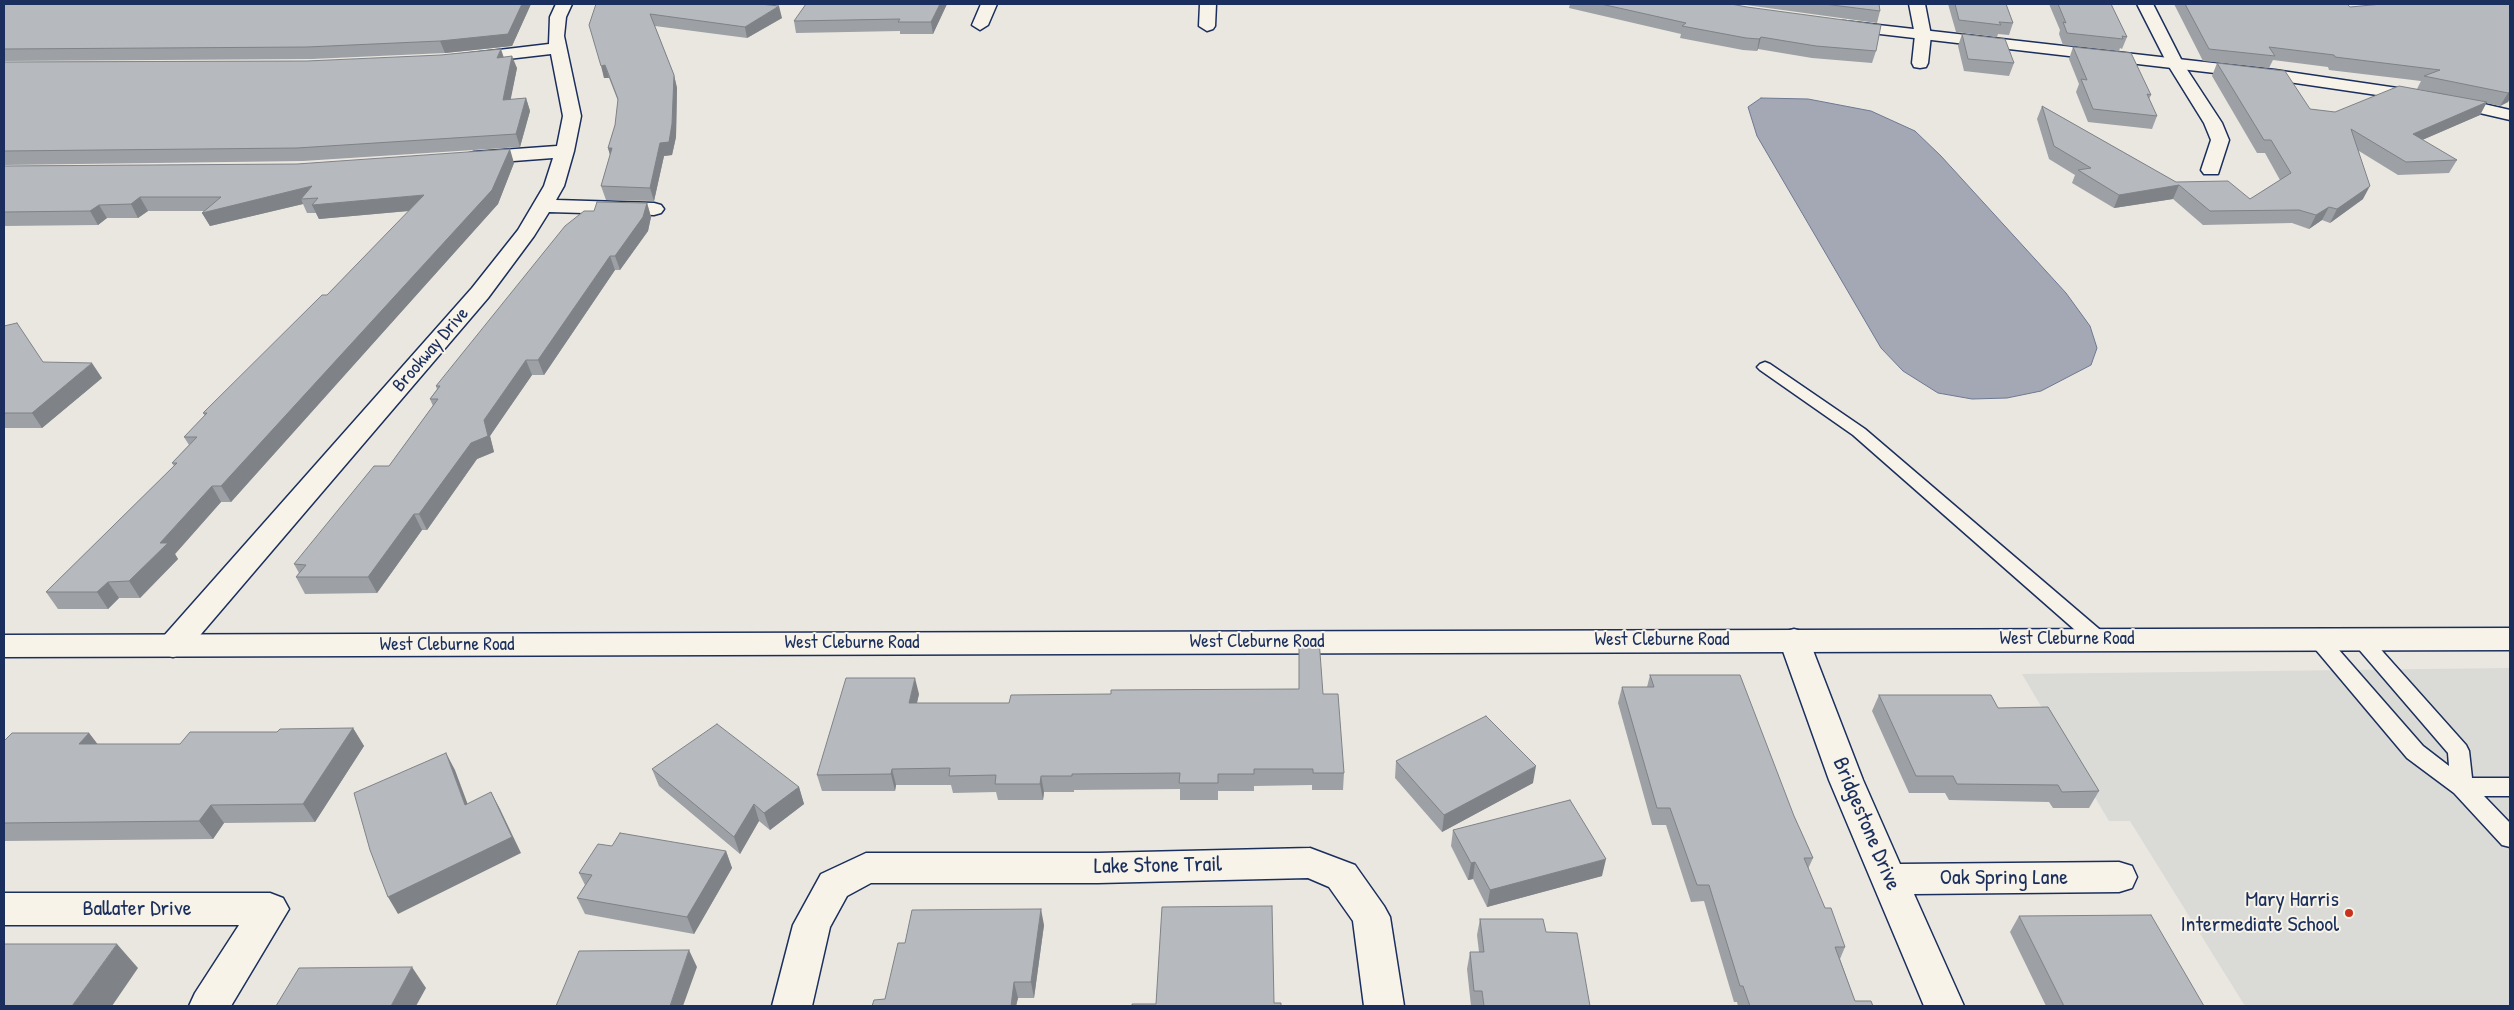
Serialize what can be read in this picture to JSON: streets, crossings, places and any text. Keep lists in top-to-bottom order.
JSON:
{
  "streets": {
    "street": [
      "Brookway Drive",
      "West Cleburne Road",
      "Bridgestone Drive",
      "Lake Stone Trail",
      "Oak Spring Lane",
      "Ballater Drive"
    ]
  },
  "crossings": [
    ["Brookway Drive", "West Cleburne Road"],
    ["West Cleburne Road", "Bridgestone Drive"],
    ["Bridgestone Drive", "Oak Spring Lane"]
  ],
  "places": ["Mary Harris Intermediate School"]
}
